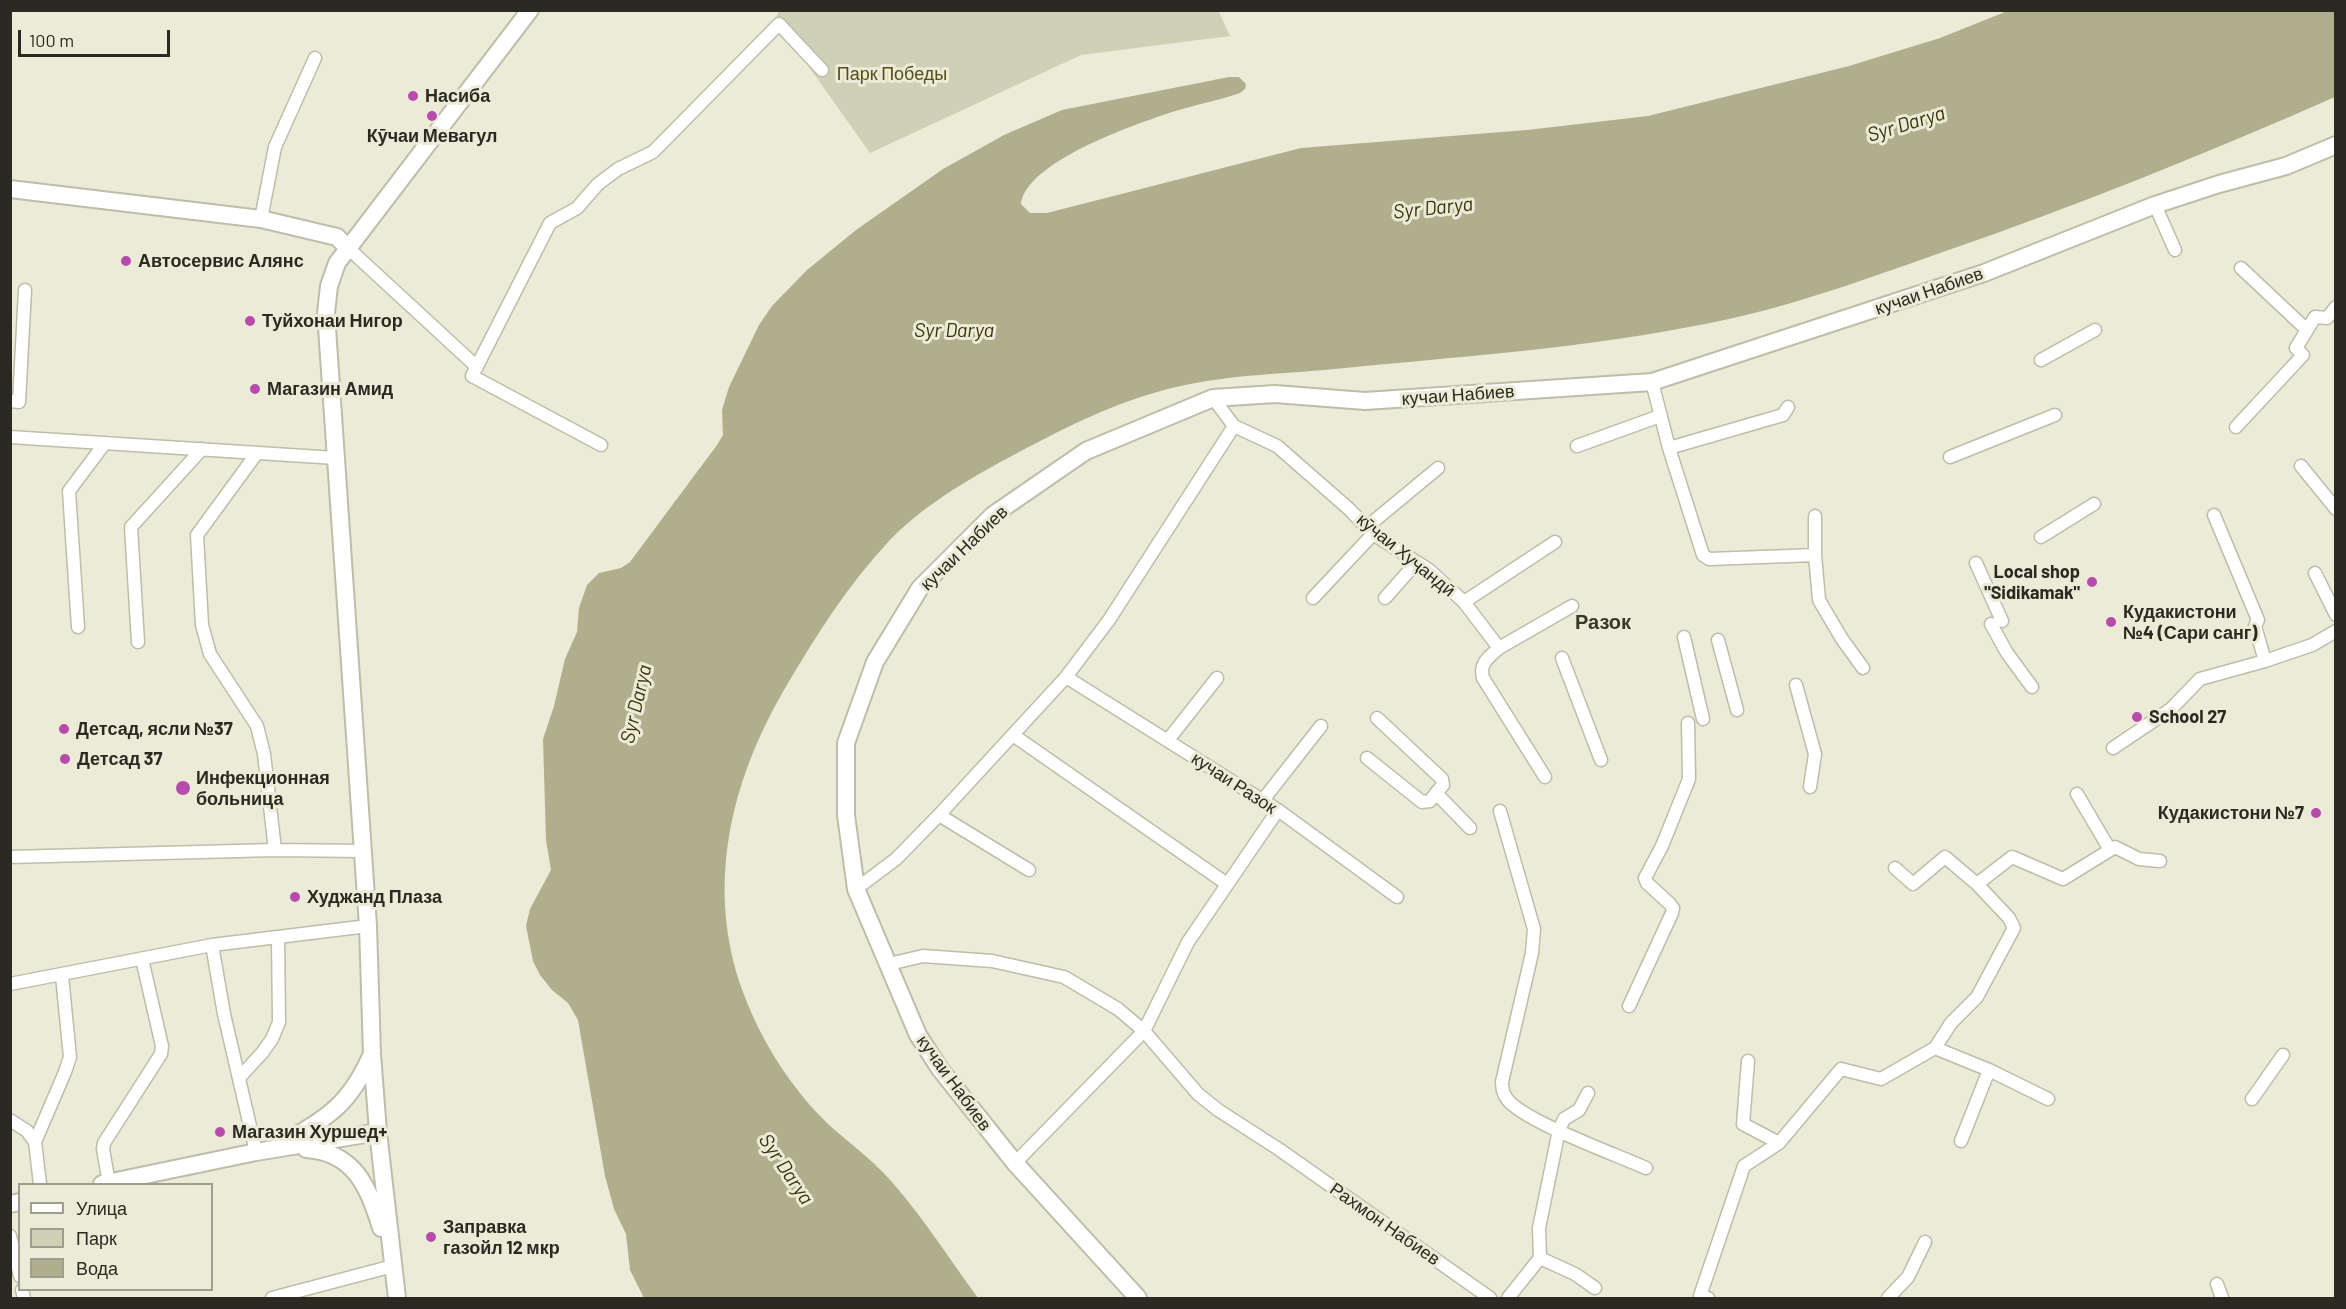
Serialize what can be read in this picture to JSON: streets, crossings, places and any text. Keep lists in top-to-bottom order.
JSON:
{
  "streets": {
    "main road": ["кучаи Набиев"],
    "street": ["кӯчаи Хуҷандӣ", "кучаи Разок", "Рахмон Набиев"]
  },
  "crossings": [
    ["кучаи Набиев", "кӯчаи Хуҷандӣ"]
  ],
  "districts": ["Разок"],
  "water": ["Syr Darya"],
  "parks": ["Парк Победы"],
  "places": [
    "Насиба",
    "Кӯчаи Мевагул",
    "Автосервис Алянс",
    "Туйхонаи Нигор",
    "Магазин Амид",
    "Local shop \"Sidikamak\"",
    "Кудакистони №4 (Сари санг)",
    "School 27",
    "Детсад, ясли №37",
    "Детсад 37",
    "Инфекционная больница",
    "Кудакистони №7",
    "Худжанд Плаза",
    "Магазин Хуршед+",
    "Заправка газойл 12 мкр"
  ],
  "legend": ["Улица", "Парк", "Вода"],
  "scale_bar": "100 m"
}
